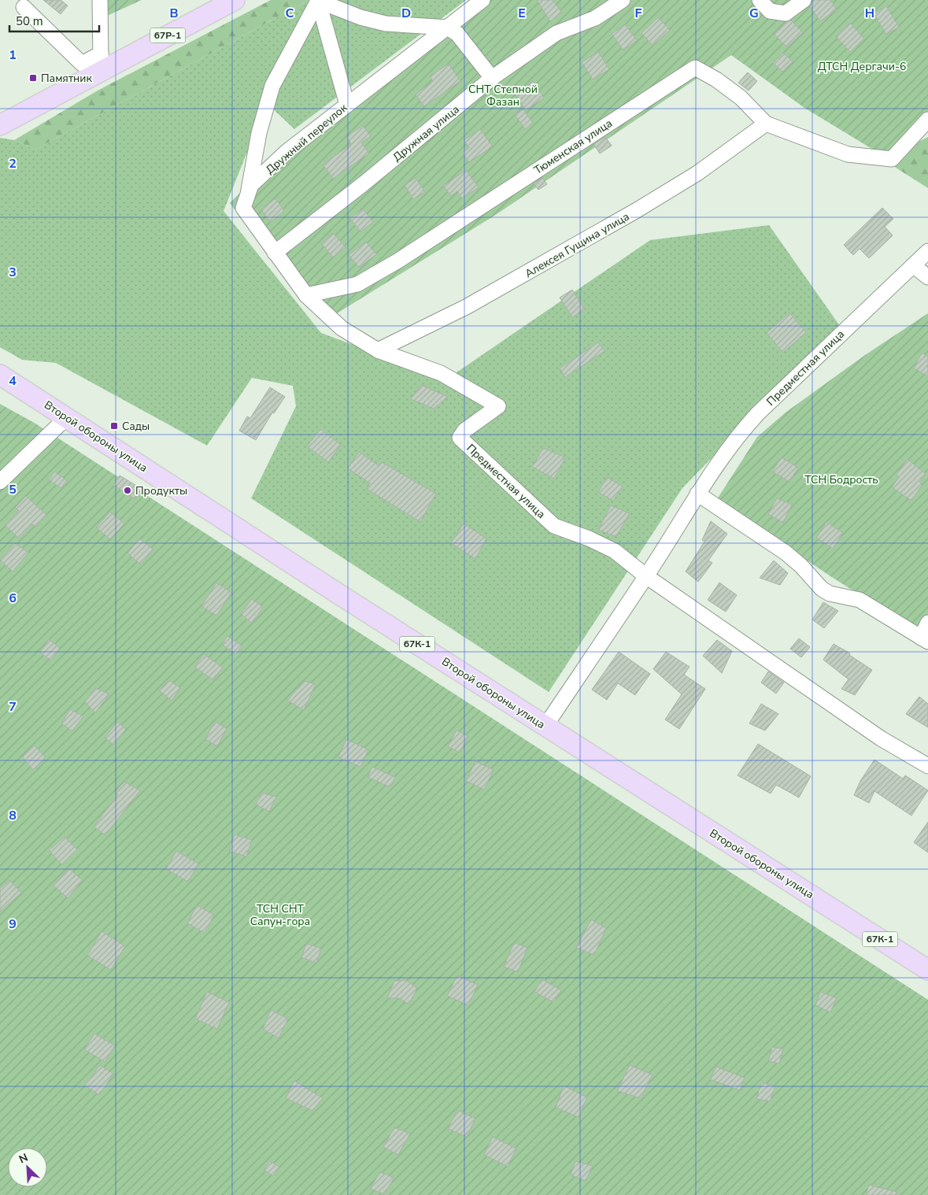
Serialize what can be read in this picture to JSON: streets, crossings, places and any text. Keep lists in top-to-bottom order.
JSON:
{
  "streets": {
    "main road": ["67Р-1", "Второй обороны улица", "67К-1"],
    "street": [
      "Дружная улица",
      "Дружный переулок",
      "Тюменская улица",
      "Алексея Гущина улица",
      "Предместная улица"
    ]
  },
  "crossings": [
    ["Тюменская улица", "Алексея Гущина улица"],
    ["Тюменская улица", "Предместная улица"],
    ["Алексея Гущина улица", "Предместная улица"],
    ["Предместная улица", "Второй обороны улица"]
  ],
  "parks": [
    "ДТСН Дергачи-6",
    "СНТ Степной Фазан",
    "ТСН Бодрость",
    "ТСН СНТ Сапун-гора"
  ],
  "places": {
    "transit": ["Памятник", "Сады"],
    "other": ["Продукты"]
  },
  "scale_bar": "50 m",
  "north": "top left",
  "grid": {
    "columns": [
      "B",
      "C",
      "D",
      "E",
      "F",
      "G",
      "H"
    ],
    "rows": [
      "1",
      "2",
      "3",
      "4",
      "5",
      "6",
      "7",
      "8",
      "9"
    ]
  }
}
